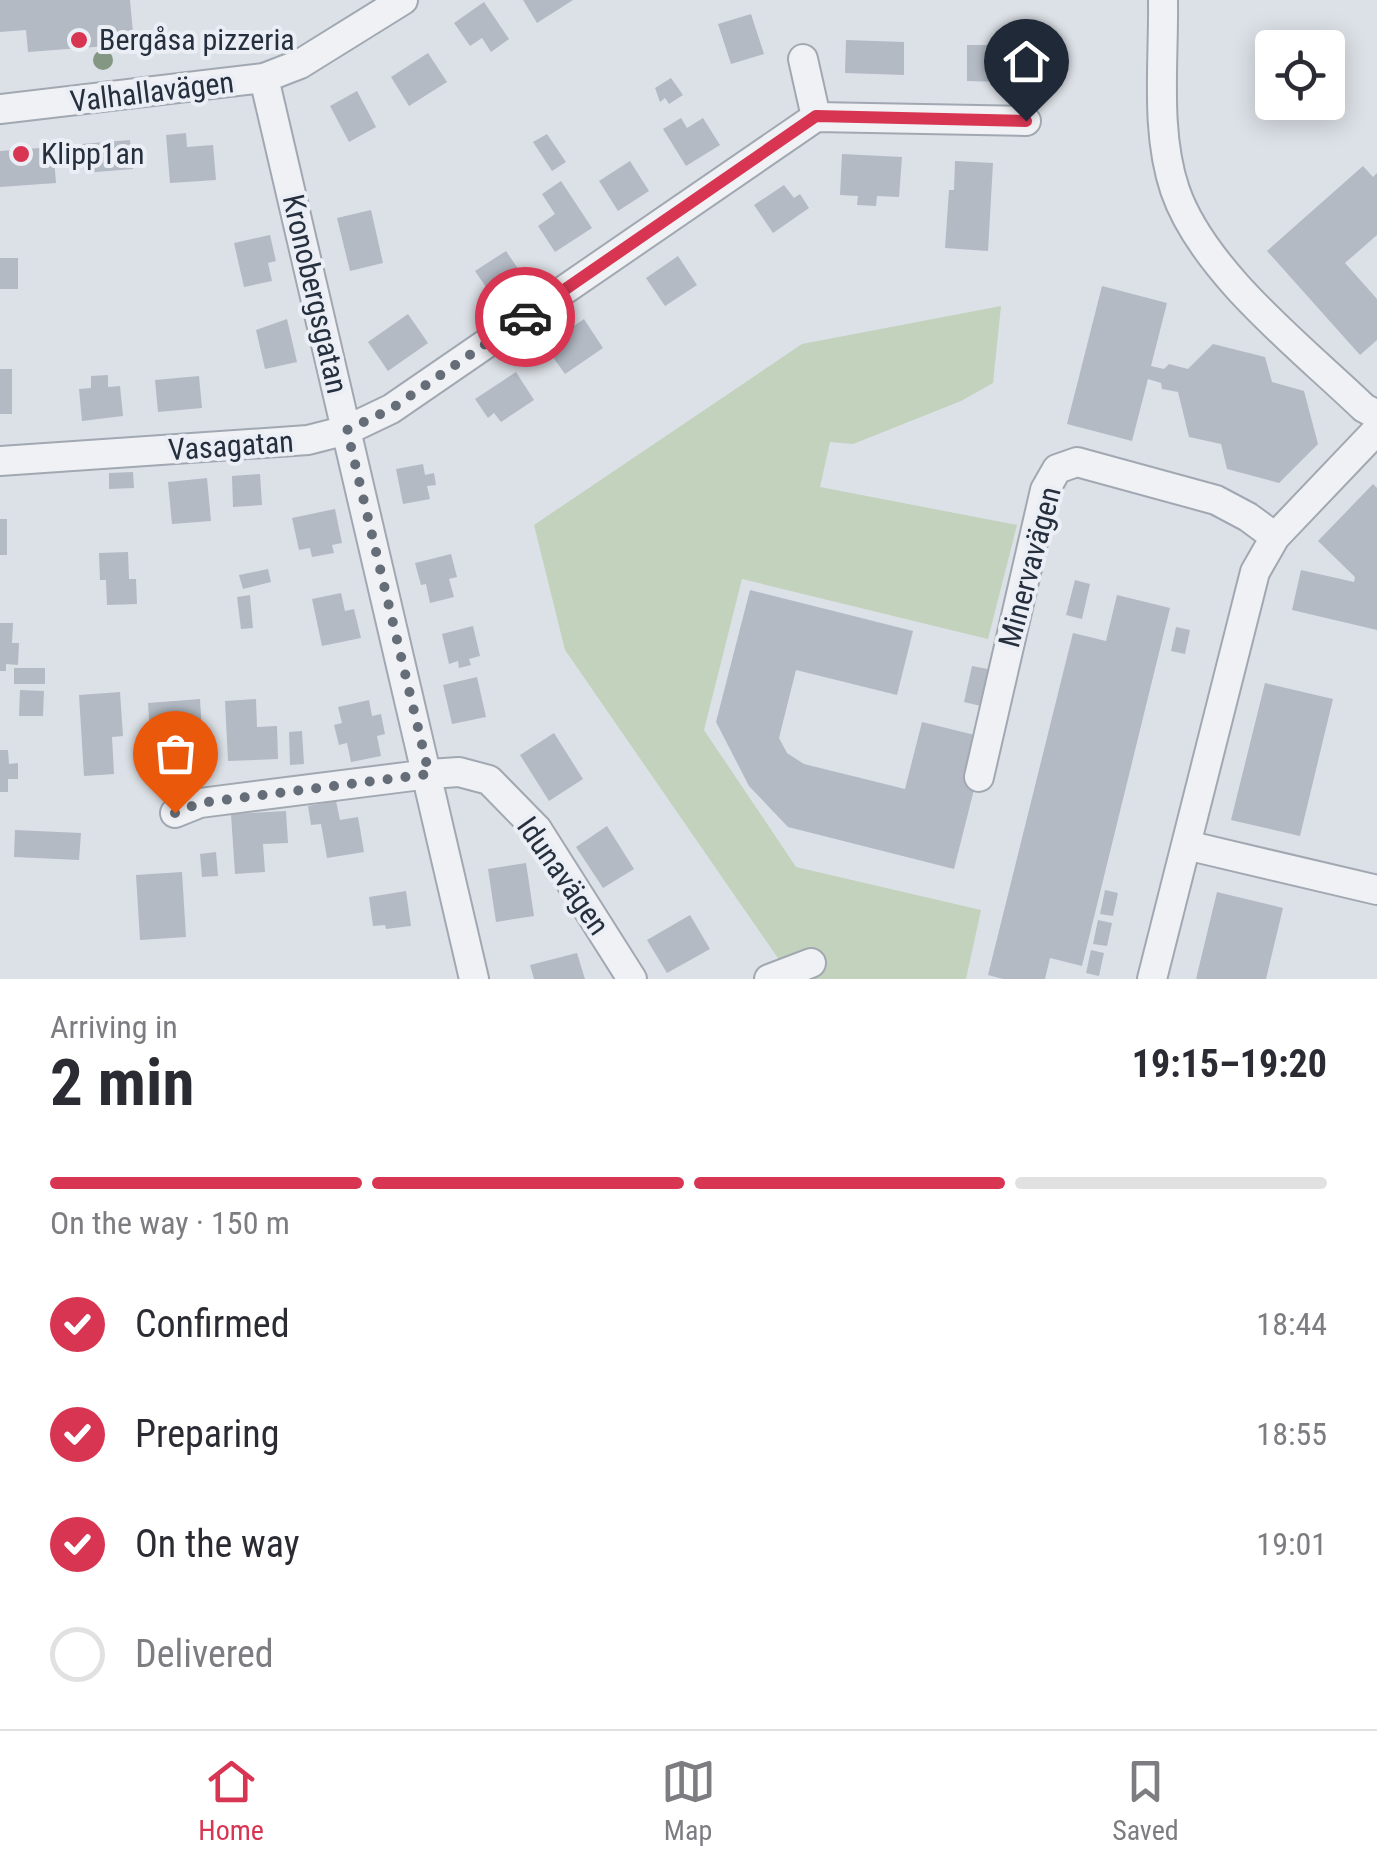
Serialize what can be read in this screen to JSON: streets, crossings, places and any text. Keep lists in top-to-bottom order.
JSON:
{
  "streets": {
    "street": [
      "Valhallavägen",
      "Kronobergsgatan",
      "Vasagatan",
      "Minervavägen",
      "Idunavägen"
    ]
  },
  "crossings": [
    ["Valhallavägen", "Kronobergsgatan"],
    ["Kronobergsgatan", "Vasagatan"],
    ["Kronobergsgatan", "Idunavägen"]
  ],
  "places": ["Bergåsa pizzeria", "Klipp1an"],
  "page": {
    "heading": ["2 min", "Arriving in", "19:15–19:20"],
    "bar": "On the way · 150 m",
    "list": [
      ["Confirmed", "18:44"],
      ["Preparing", "18:55"],
      ["On the way", "19:01"],
      "Delivered"
    ],
    "tabs": ["Home", "Map", "Saved"]
  }
}
